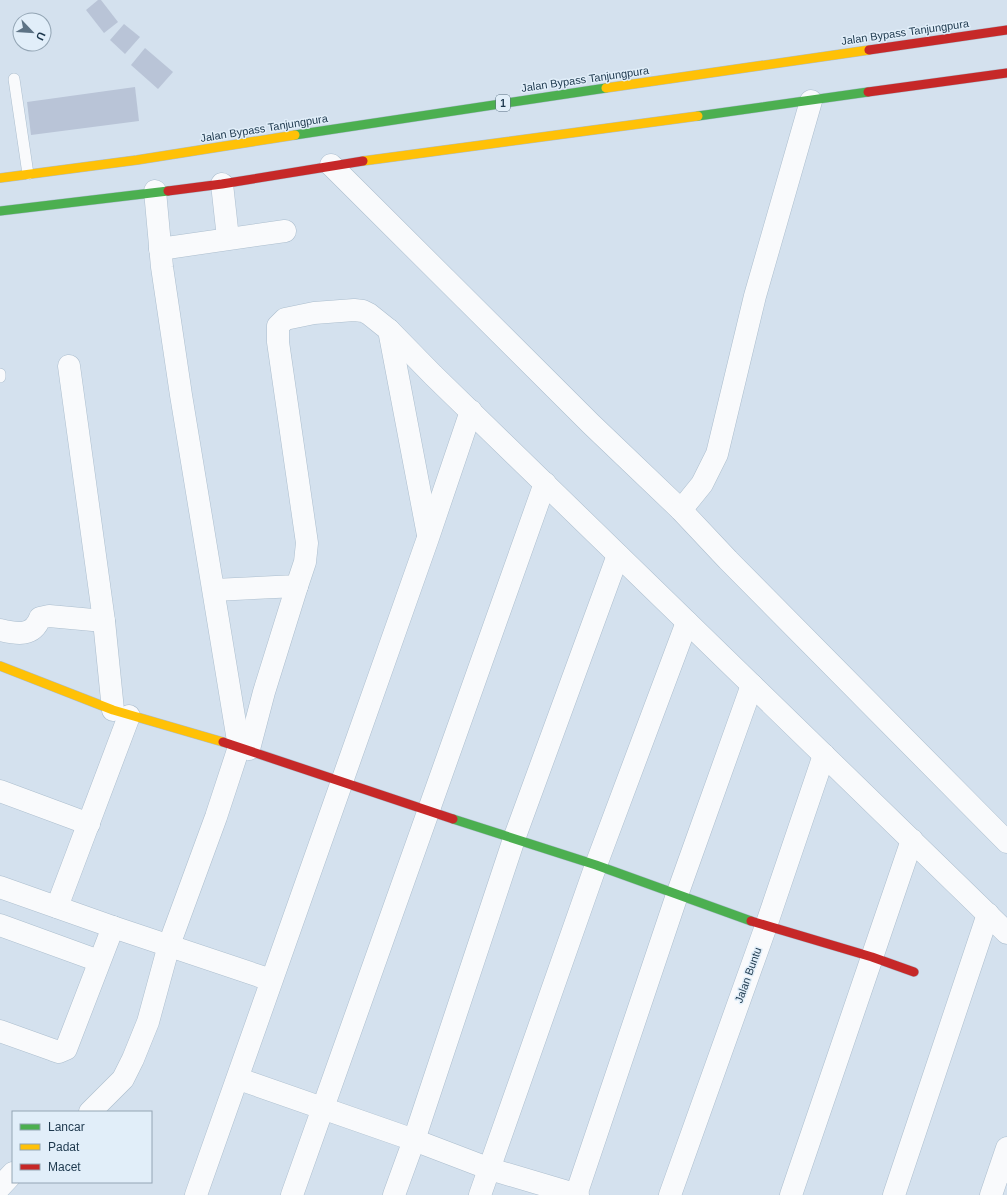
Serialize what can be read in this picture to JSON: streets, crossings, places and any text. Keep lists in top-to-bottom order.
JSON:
{
  "streets": {
    "main road": ["Jalan Bypass Tanjungpura", "1"],
    "street": ["Jalan Buntu"]
  },
  "legend": ["Lancar", "Padat", "Macet"],
  "north": "bottom right"
}
